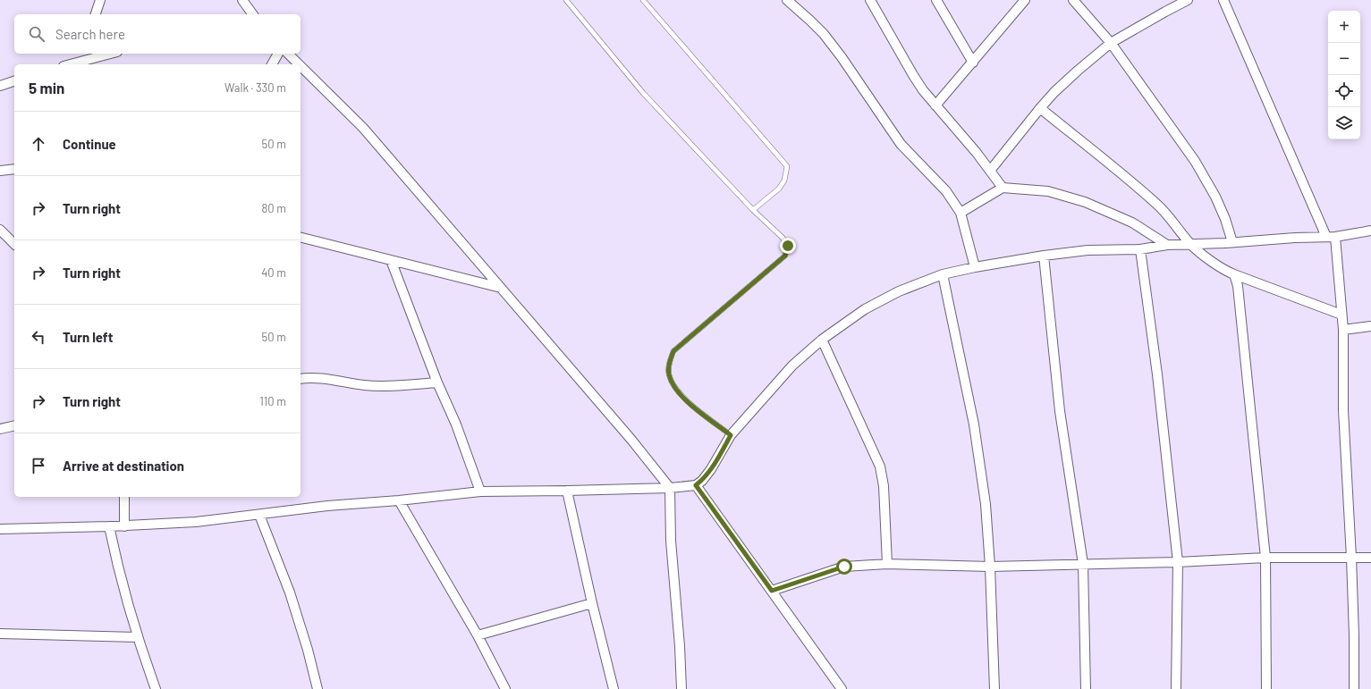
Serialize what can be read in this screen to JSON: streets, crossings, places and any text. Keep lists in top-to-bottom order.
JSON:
{
  "page": {
    "map_buttons": ["+", "−"],
    "search": "Search here",
    "heading": ["5 min", "Walk · 330 m"],
    "list": [
      ["Continue", "50 m"],
      ["Turn right", "80 m"],
      ["Turn right", "40 m"],
      ["Turn left", "50 m"],
      ["Turn right", "110 m"],
      "Arrive at destination"
    ]
  }
}
